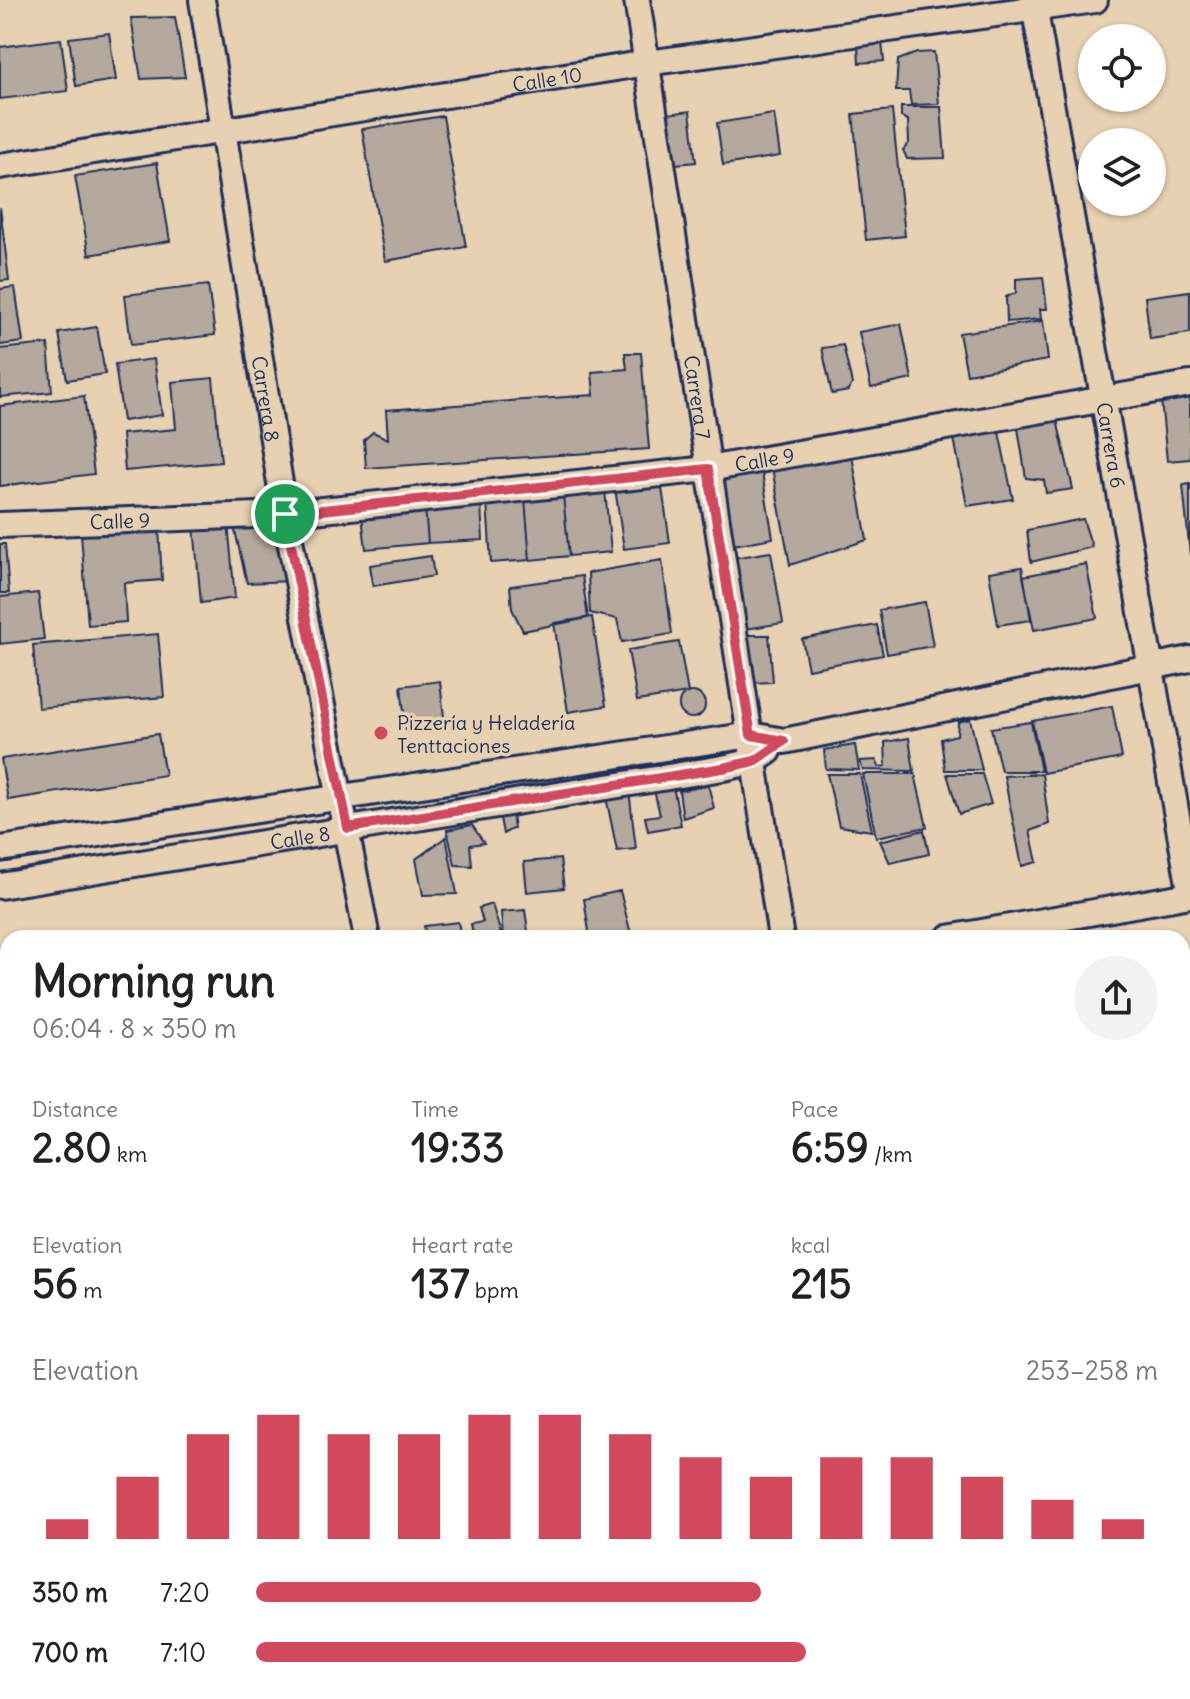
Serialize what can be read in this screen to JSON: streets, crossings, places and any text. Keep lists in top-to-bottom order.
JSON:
{
  "streets": {
    "street": [
      "Calle 10",
      "Carrera 7",
      "Carrera 8",
      "Carrera 6",
      "Calle 9",
      "Calle 8"
    ]
  },
  "crossings": [
    ["Calle 10", "Carrera 7"],
    ["Calle 10", "Carrera 8"],
    ["Calle 10", "Carrera 6"],
    ["Carrera 7", "Calle 9"],
    ["Carrera 7", "Calle 8"],
    ["Carrera 8", "Calle 9"],
    ["Carrera 8", "Calle 8"],
    ["Carrera 6", "Calle 9"],
    ["Carrera 6", "Calle 8"]
  ],
  "places": ["Pizzería y Heladería Tenttaciones"],
  "page": {
    "heading": ["Morning run", "06:04 · 8 × 350 m"],
    "stats": [
      ["Distance", "2.80 km"],
      ["Time", "19:33"],
      ["Pace", "6:59 /km"],
      ["Elevation", "56 m"],
      ["Heart rate", "137 bpm"],
      ["kcal", "215"]
    ],
    "chart": ["Elevation", "253–258 m"],
    "list": [
      {
        "name": "350 m",
        "note": "7:20"
      },
      {
        "name": "700 m",
        "note": "7:10"
      }
    ]
  }
}
